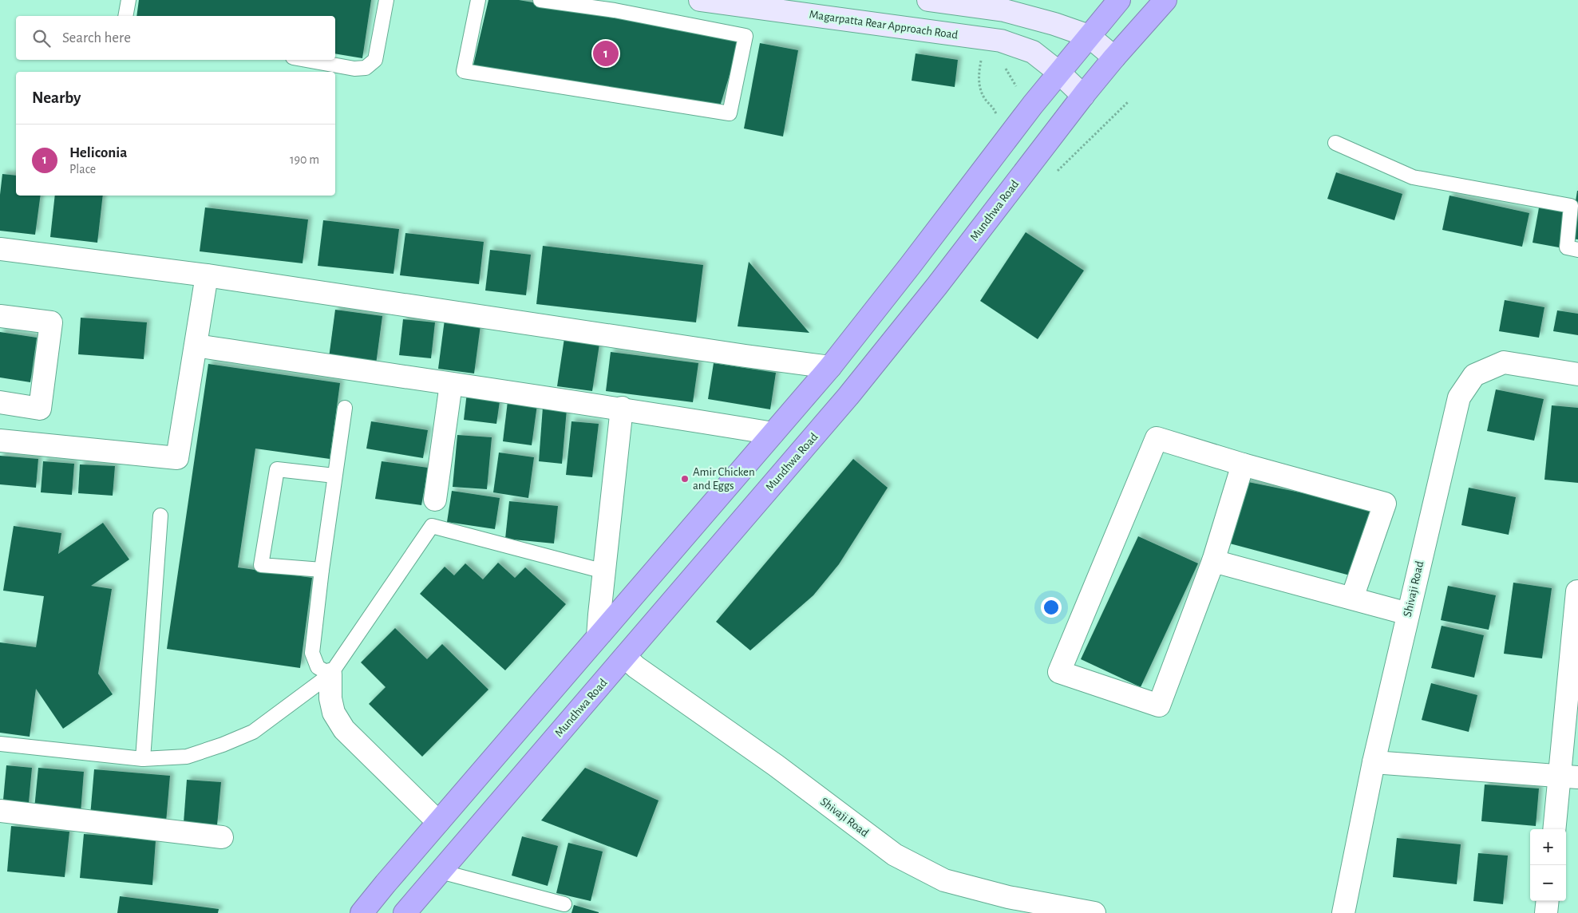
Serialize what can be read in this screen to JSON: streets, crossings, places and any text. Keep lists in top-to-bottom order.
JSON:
{
  "streets": {
    "highway": ["Mundhwa Road"],
    "street": ["Magarpatta Rear Approach Road", "Shivaji Road"]
  },
  "crossings": [
    ["Magarpatta Rear Approach Road", "Mundhwa Road"],
    ["Mundhwa Road", "Shivaji Road"]
  ],
  "places": ["Amir Chicken and Eggs"],
  "page": {
    "search": "Search here",
    "pins": "1",
    "heading": "Nearby",
    "list": [
      {
        "mark": "1",
        "name": "Heliconia",
        "note": "Place",
        "value": "190 m"
      }
    ],
    "map_buttons": ["+", "−"]
  }
}
